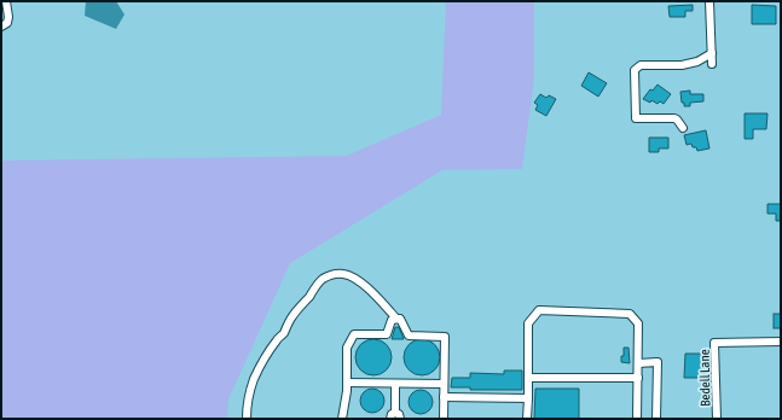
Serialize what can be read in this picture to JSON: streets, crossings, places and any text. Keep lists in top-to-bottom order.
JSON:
{
  "streets": {
    "street": ["Bedell Lane"]
  }
}
